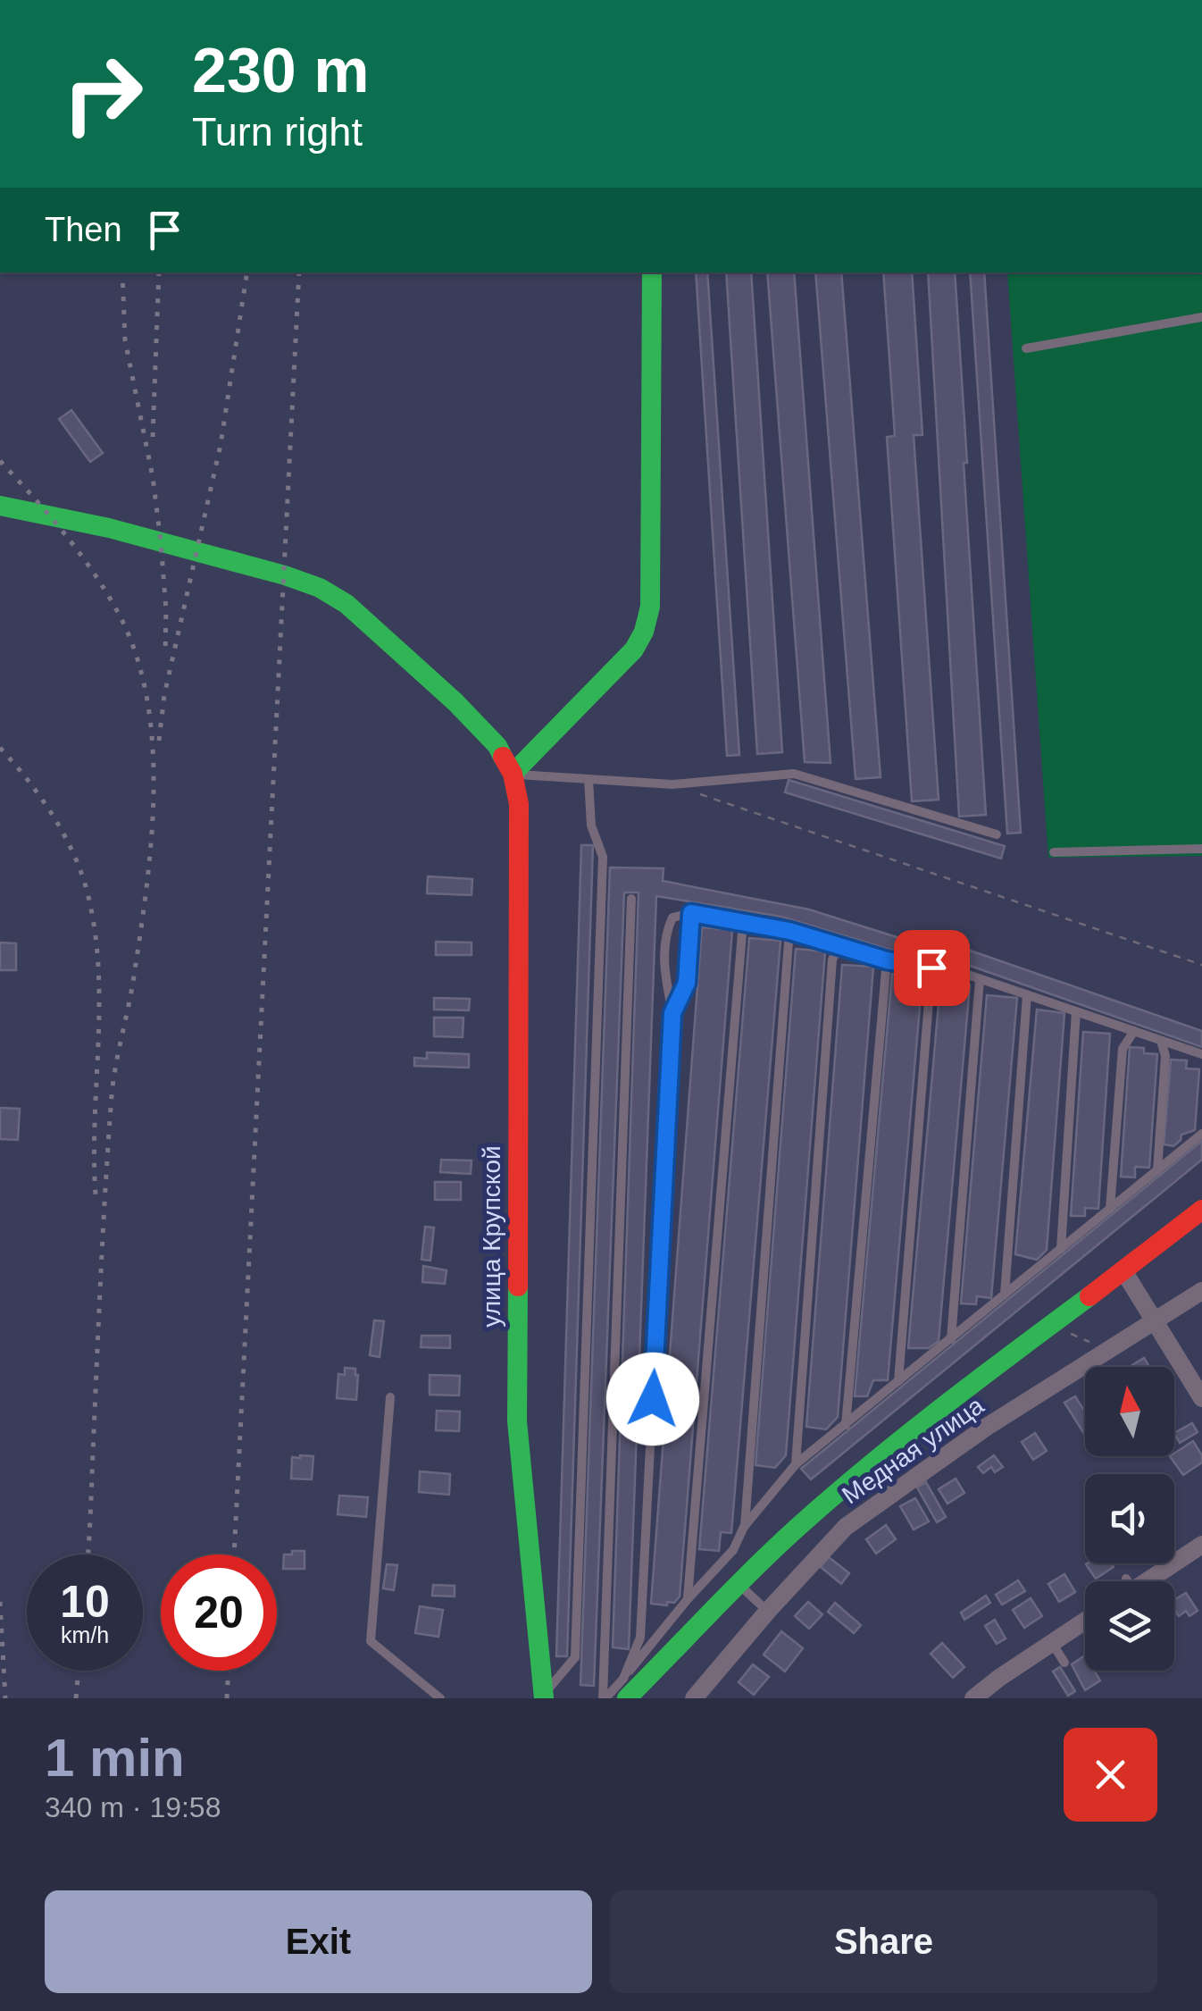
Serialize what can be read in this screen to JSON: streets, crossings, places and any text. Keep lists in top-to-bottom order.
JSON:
{
  "streets": {
    "main road": ["улица Крупской"],
    "street": ["Медная улица"]
  },
  "north": "top",
  "page": {
    "turn": ["230 m", "Turn right"],
    "then": "Then",
    "speed": "10 km/h",
    "limit": "20",
    "heading": ["1 min", "340 m · 19:58"],
    "buttons": ["Exit", "Share"]
  }
}
